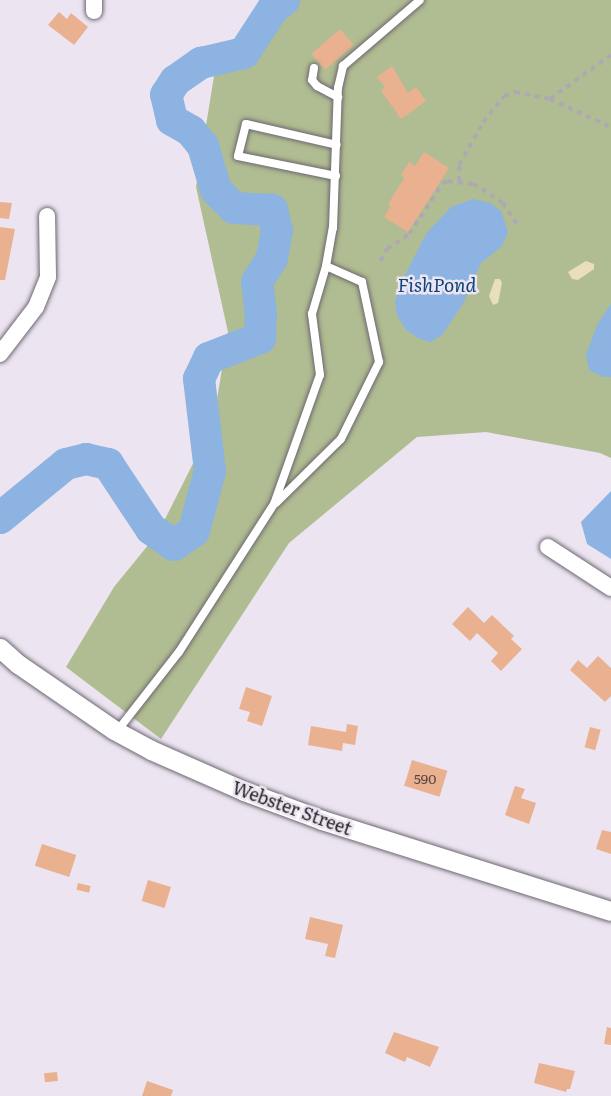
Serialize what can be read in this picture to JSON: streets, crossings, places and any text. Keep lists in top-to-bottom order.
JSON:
{
  "streets": {
    "street": ["Webster Street"]
  },
  "water": ["FishPond"],
  "house_numbers": ["590"]
}
